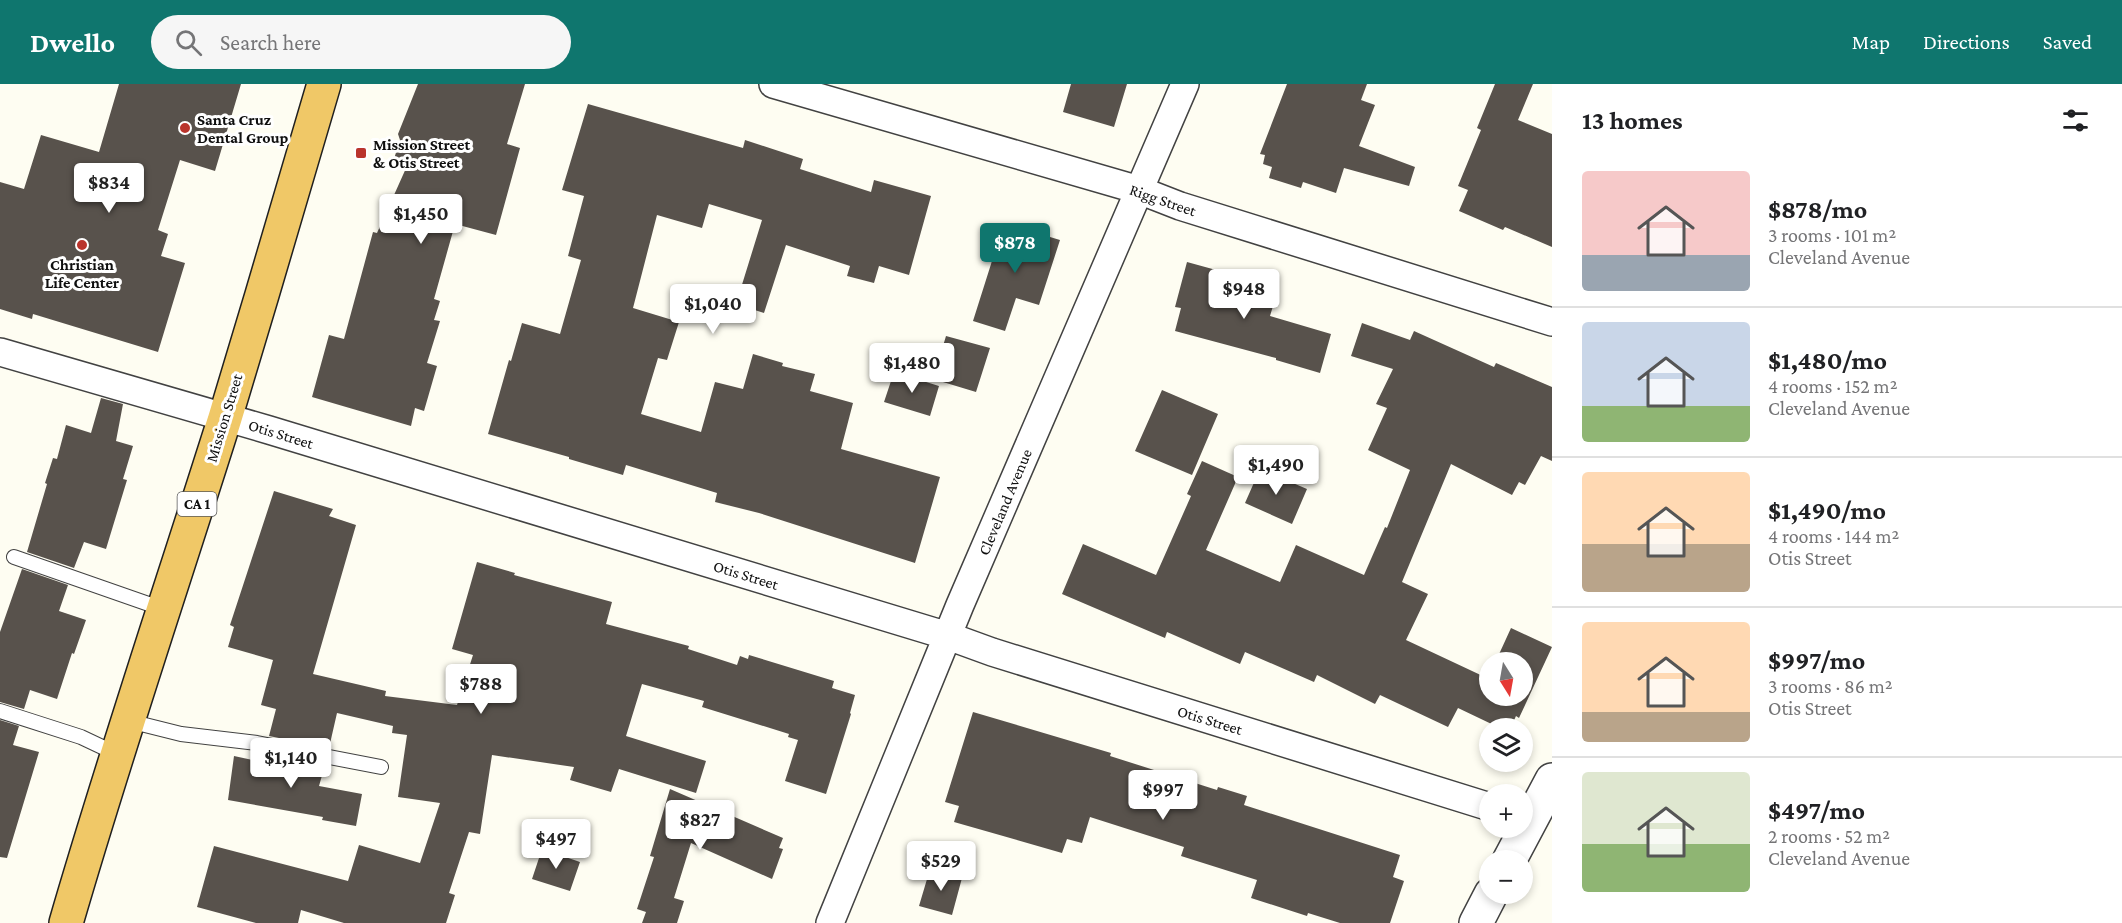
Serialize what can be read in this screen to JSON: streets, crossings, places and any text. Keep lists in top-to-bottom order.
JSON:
{
  "streets": {
    "highway": ["Mission Street", "CA 1"],
    "street": ["Rigg Street", "Otis Street", "Cleveland Avenue"]
  },
  "crossings": [
    ["Rigg Street", "Cleveland Avenue"],
    ["Mission Street", "Otis Street"],
    ["Otis Street", "Cleveland Avenue"]
  ],
  "places": {
    "other": ["Santa Cruz Dental Group", "Christian Life Center"],
    "transit": ["Mission Street & Otis Street"]
  },
  "north": "bottom",
  "page": {
    "header": "Dwello",
    "search": "Search here",
    "nav": ["Map", "Directions", "Saved"],
    "heading": "13 homes",
    "list": [
      {
        "name": "$878/mo",
        "note": "3 rooms · 101 m² · Cleveland Avenue"
      },
      {
        "name": "$1,480/mo",
        "note": "4 rooms · 152 m² · Cleveland Avenue"
      },
      {
        "name": "$1,490/mo",
        "note": "4 rooms · 144 m² · Otis Street"
      },
      {
        "name": "$997/mo",
        "note": "3 rooms · 86 m² · Otis Street"
      },
      {
        "name": "$497/mo",
        "note": "2 rooms · 52 m² · Cleveland Avenue"
      }
    ],
    "price": [
      "$834",
      "$1,450",
      "$878",
      "$948",
      "$1,040",
      "$1,480",
      "$1,490",
      "$788",
      "$1,140",
      "$997",
      "$827",
      "$497",
      "$529"
    ],
    "map_buttons": ["+", "−"]
  }
}
